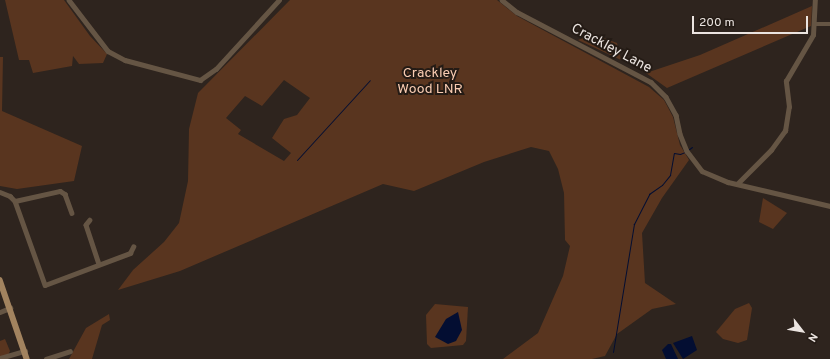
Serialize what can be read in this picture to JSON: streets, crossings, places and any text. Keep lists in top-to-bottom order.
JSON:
{
  "streets": {
    "street": ["Crackley Lane"]
  },
  "parks": ["Crackley Wood LNR"],
  "scale_bar": "200 m",
  "north": "bottom right"
}
